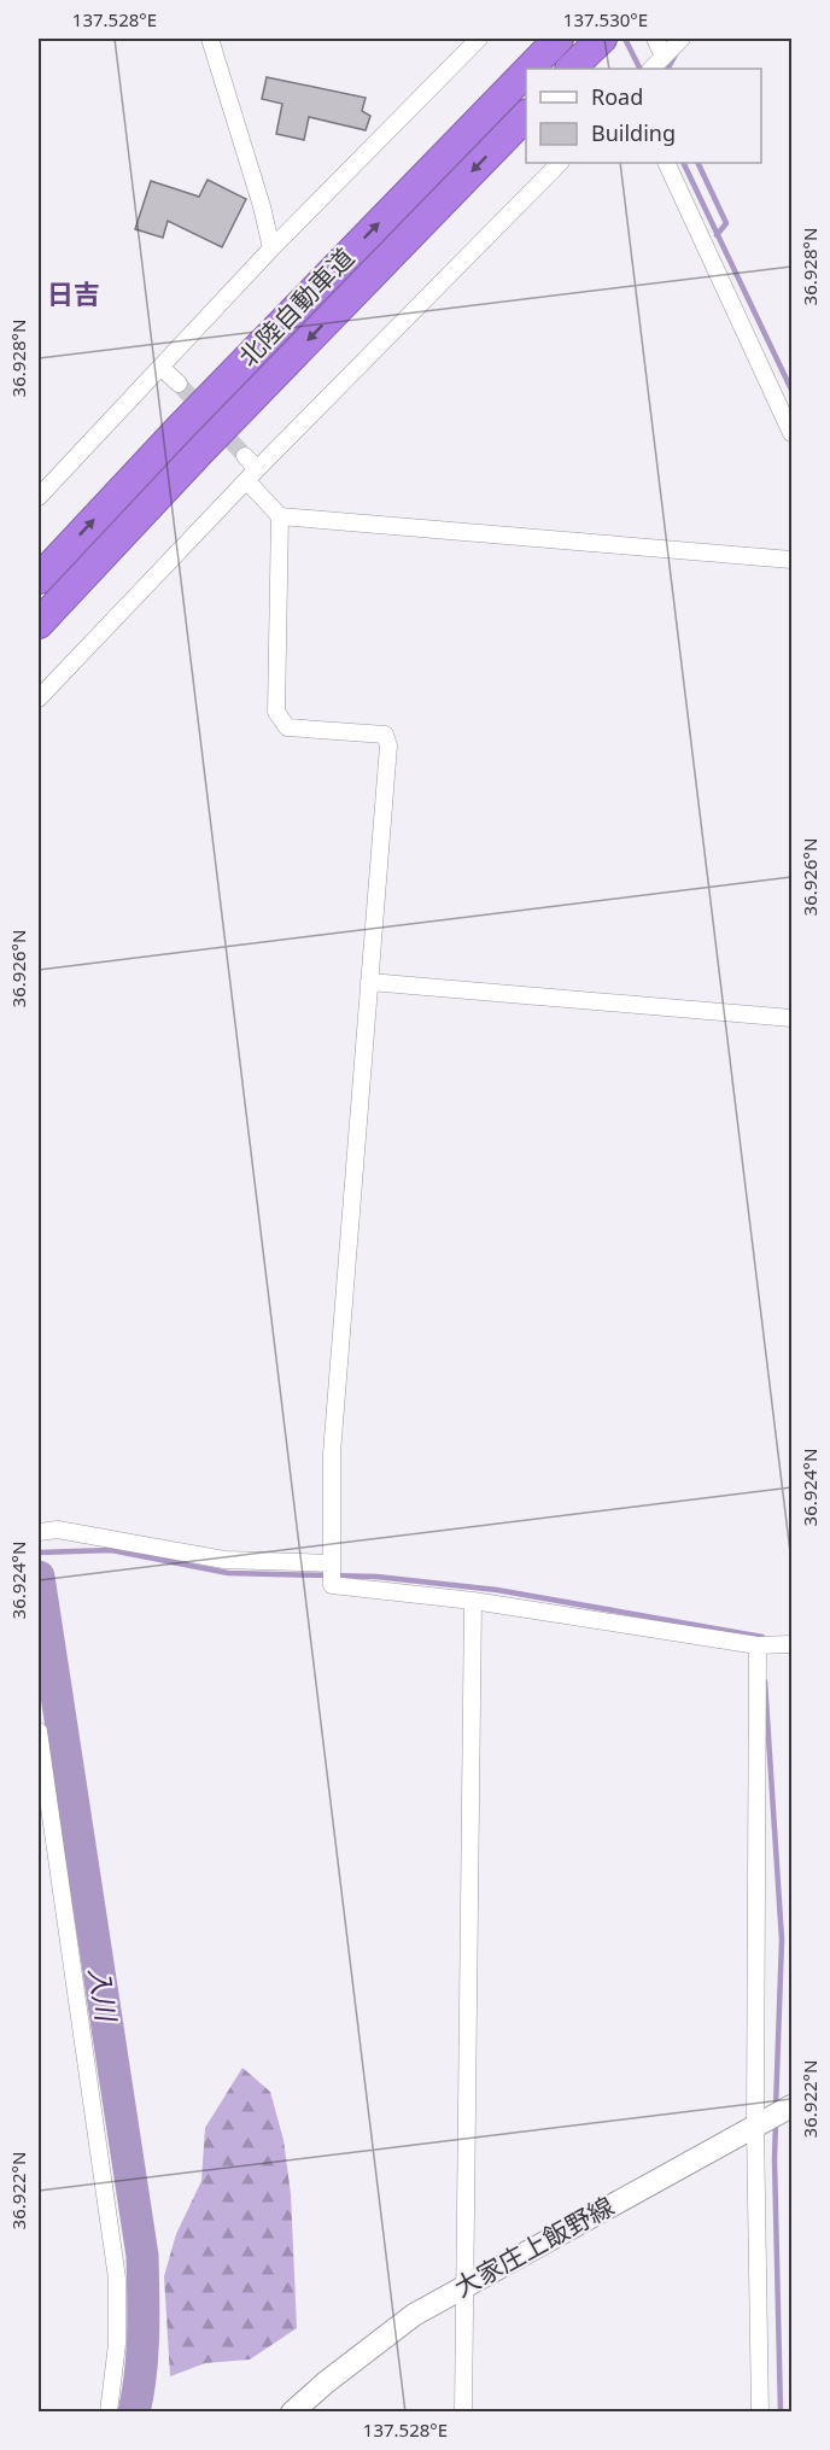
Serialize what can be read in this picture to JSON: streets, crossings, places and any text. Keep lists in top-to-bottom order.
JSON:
{
  "streets": {
    "highway": ["北陸自動車道"],
    "main road": ["大家庄上飯野線"]
  },
  "districts": ["日吉"],
  "water": ["入川"],
  "legend": ["Road", "Building"],
  "coordinates": [
    "137.528°E",
    "137.530°E",
    "36.928°N",
    "36.926°N",
    "36.924°N",
    "36.922°N"
  ]
}
